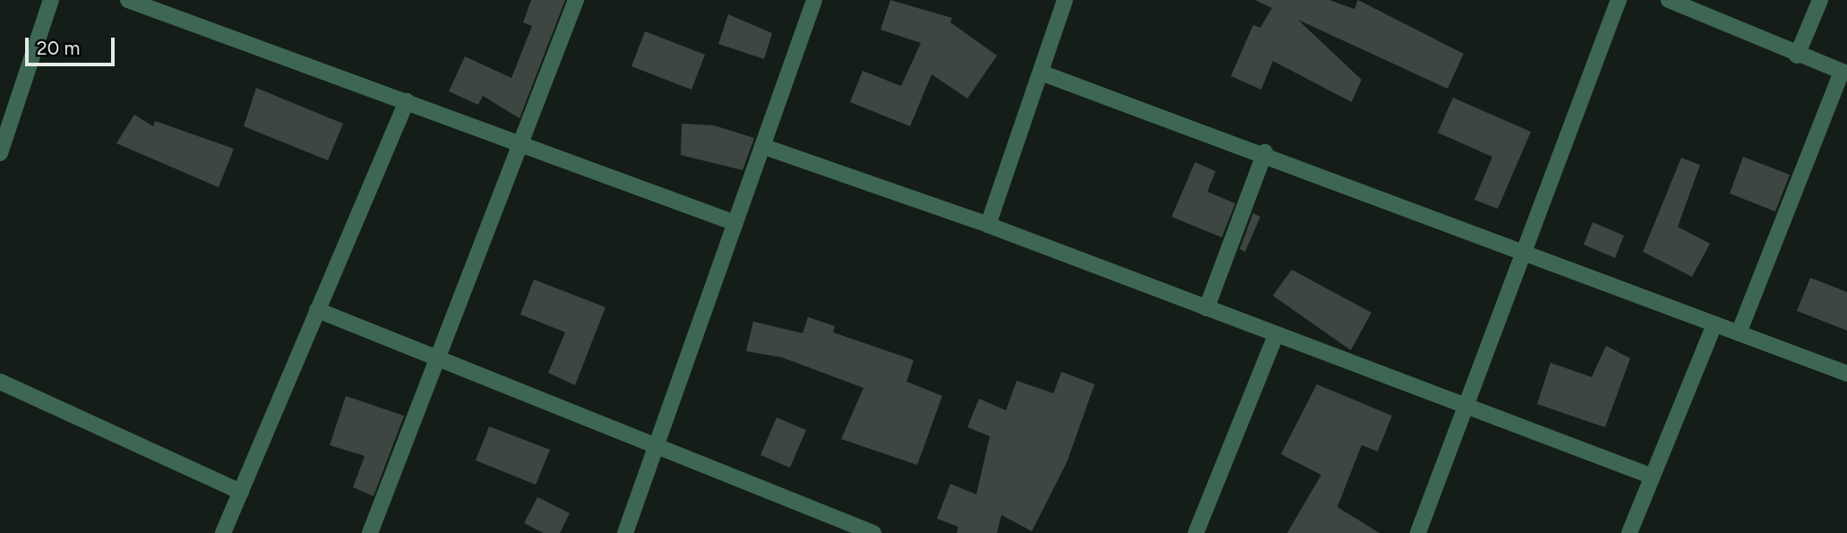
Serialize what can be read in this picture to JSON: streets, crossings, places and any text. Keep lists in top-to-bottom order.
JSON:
{
  "scale_bar": "20 m"
}
